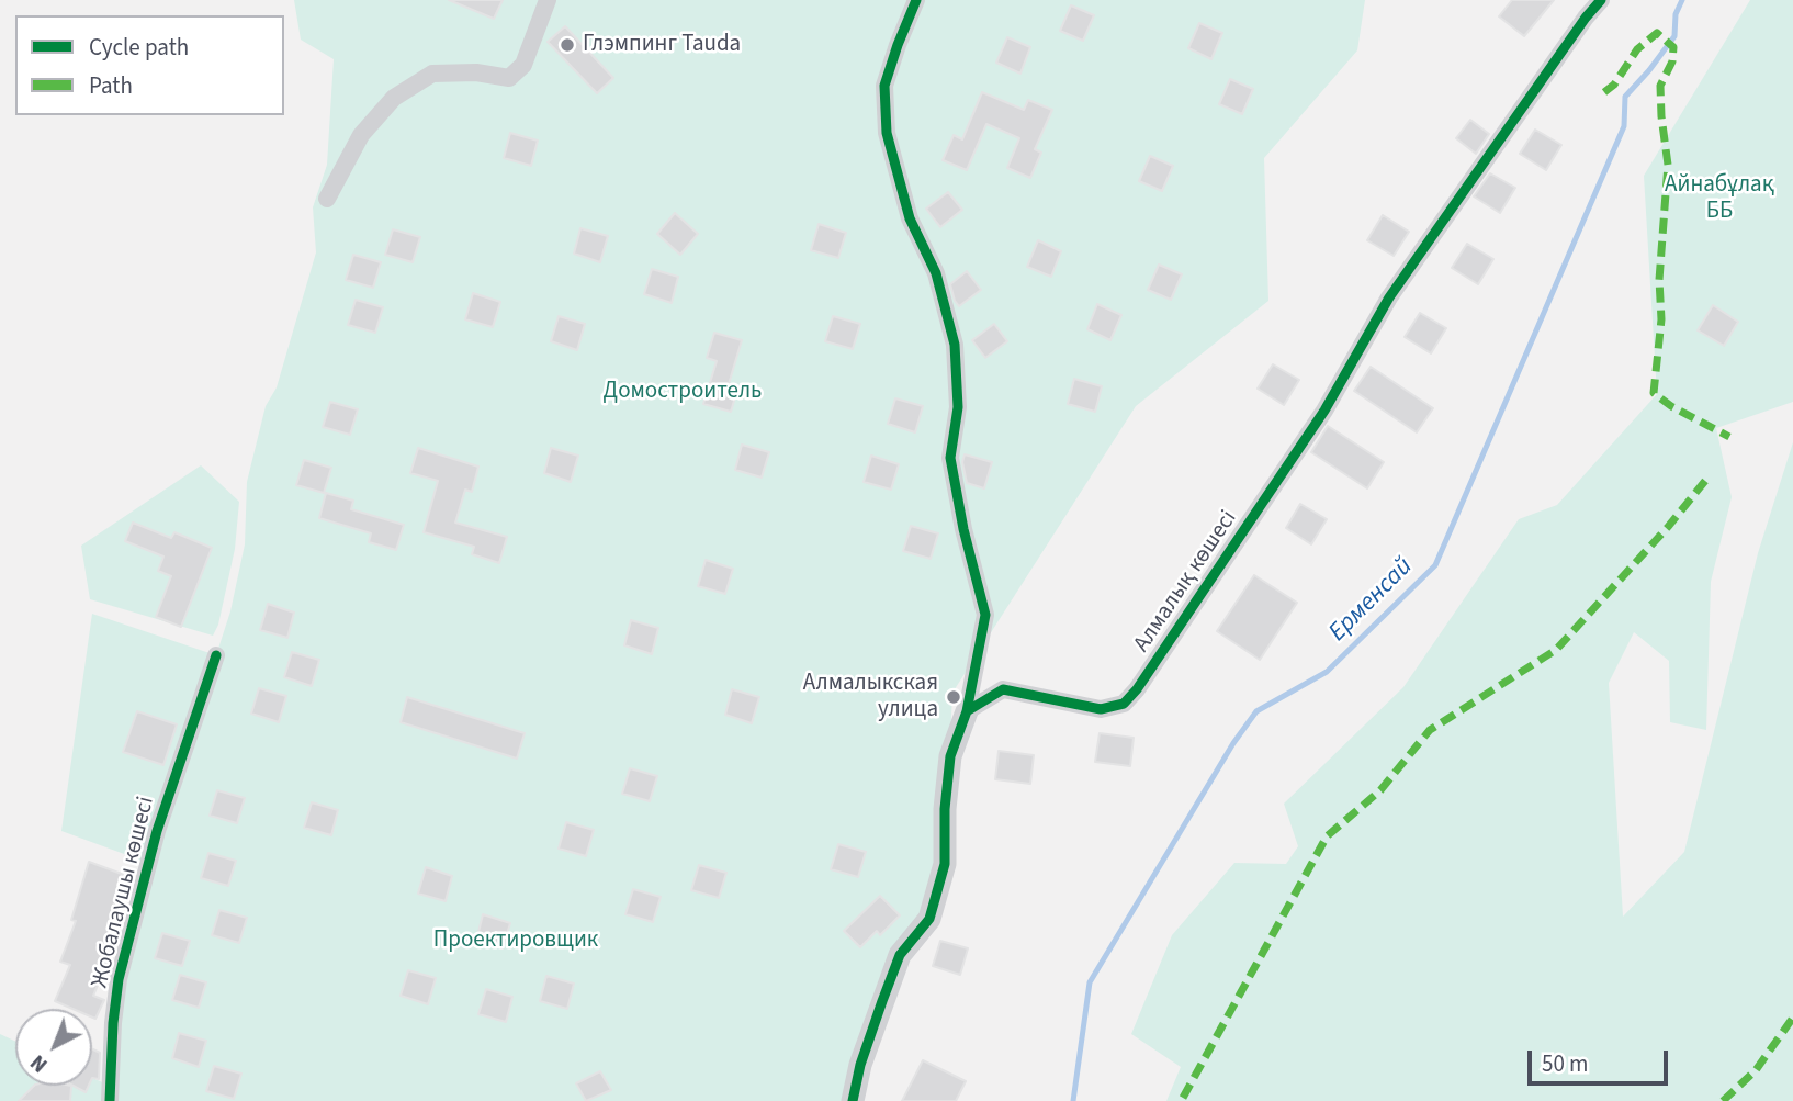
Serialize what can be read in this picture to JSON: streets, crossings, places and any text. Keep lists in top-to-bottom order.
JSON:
{
  "streets": {
    "street": ["Алмалық көшесі", "Жобалаушы көшесі"]
  },
  "water": ["Ерменсай"],
  "parks": ["Айнабұлақ ББ", "Домостроитель", "Проектировщик"],
  "places": ["Глэмпинг Tauda", "Алмалыкская улица"],
  "legend": ["Cycle path", "Path"],
  "scale_bar": "50 m",
  "north": "bottom left"
}
